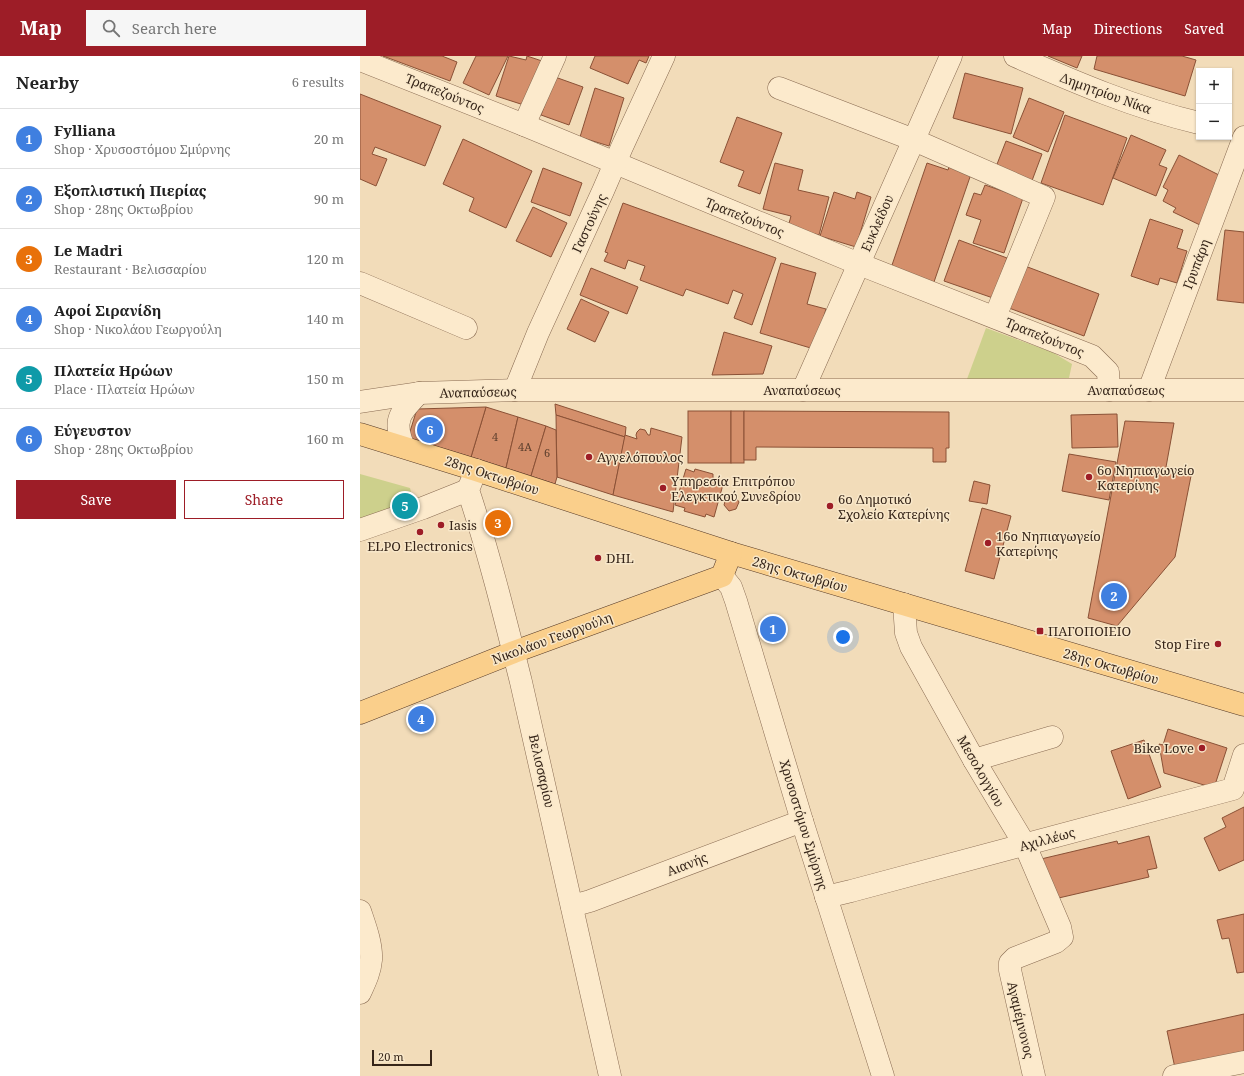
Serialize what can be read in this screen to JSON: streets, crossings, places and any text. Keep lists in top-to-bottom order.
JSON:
{
  "streets": {
    "main road": ["28ης Οκτωβρίου", "Νικολάου Γεωργούλη"],
    "street": [
      "Τραπεζούντος",
      "Δημητρίου Νίκα",
      "Γαστούνης",
      "Ευκλείδου",
      "Γρυπάρη",
      "Αναπαύσεως",
      "Βελισσαρίου",
      "Μεσολογγίου",
      "Χρυσοστόμου Σμύρνης",
      "Αχιλλέως",
      "Αιανής",
      "Αγαμέμνονος"
    ]
  },
  "crossings": [
    ["Τραπεζούντος", "Γαστούνης"],
    ["Τραπεζούντος", "Ευκλείδου"],
    ["Τραπεζούντος", "Αναπαύσεως"],
    ["Γαστούνης", "Αναπαύσεως"],
    ["Ευκλείδου", "Αναπαύσεως"],
    ["Γρυπάρη", "Αναπαύσεως"],
    ["28ης Οκτωβρίου", "Μεσολογγίου"],
    ["Νικολάου Γεωργούλη", "Βελισσαρίου"],
    ["Νικολάου Γεωργούλη", "Χρυσοστόμου Σμύρνης"],
    ["Βελισσαρίου", "Αιανής"],
    ["Μεσολογγίου", "Αχιλλέως"],
    ["Μεσολογγίου", "Αγαμέμνονος"],
    ["Χρυσοστόμου Σμύρνης", "Αχιλλέως"],
    ["Χρυσοστόμου Σμύρνης", "Αιανής"]
  ],
  "places": {
    "other": [
      "Αγγελόπουλος",
      "6ο Νηπιαγωγείο Κατερίνης",
      "Υπηρεσία Επιτρόπου Ελεγκτικού Συνεδρίου",
      "6ο Δημοτικό Σχολείο Κατερίνης",
      "Iasis",
      "ELPO Electronics",
      "16ο Νηπιαγωγείο Κατερίνης",
      "DHL",
      "Stop Fire",
      "Bike Love"
    ],
    "transit": ["ΠΑΓΟΠΟΙΕΙΟ"]
  },
  "house_numbers": ["4", "4Α", "6"],
  "scale_bar": "20 m",
  "page": {
    "header": "Map",
    "search": "Search here",
    "nav": ["Map", "Directions", "Saved"],
    "heading": ["Nearby", "6 results"],
    "map_buttons": ["+", "−"],
    "list": [
      {
        "mark": "1",
        "name": "Fylliana",
        "note": "Shop · Χρυσοστόμου Σμύρνης",
        "value": "20 m"
      },
      {
        "mark": "2",
        "name": "Εξοπλιστική Πιερίας",
        "note": "Shop · 28ης Οκτωβρίου",
        "value": "90 m"
      },
      {
        "mark": "3",
        "name": "Le Madri",
        "note": "Restaurant · Βελισσαρίου",
        "value": "120 m"
      },
      {
        "mark": "4",
        "name": "Αφοί Σιρανίδη",
        "note": "Shop · Νικολάου Γεωργούλη",
        "value": "140 m"
      },
      {
        "mark": "5",
        "name": "Πλατεία Ηρώων",
        "note": "Place · Πλατεία Ηρώων",
        "value": "150 m"
      },
      {
        "mark": "6",
        "name": "Εύγευστον",
        "note": "Shop · 28ης Οκτωβρίου",
        "value": "160 m"
      }
    ],
    "pins": [
      "6",
      "5",
      "3",
      "2",
      "1",
      "4"
    ],
    "buttons": ["Save", "Share"],
    "scale": "20 m"
  }
}
